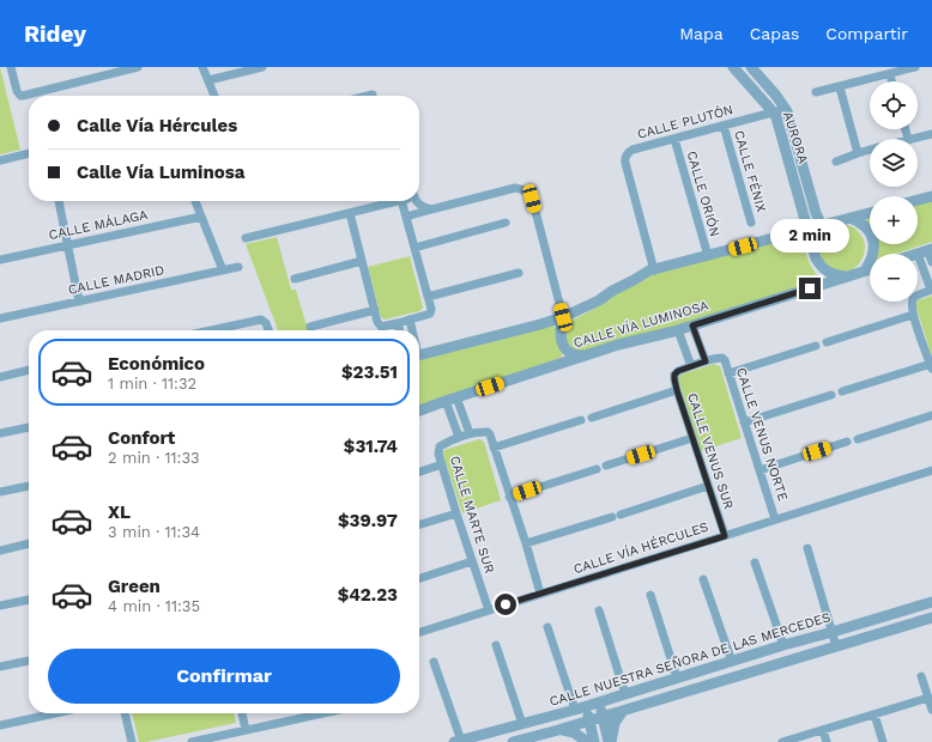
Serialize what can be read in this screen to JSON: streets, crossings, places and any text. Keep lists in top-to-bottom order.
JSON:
{
  "streets": {
    "street": [
      "CALLE PLUTÓN",
      "AURORA",
      "CALLE FÉNIX",
      "CALLE ORIÓN",
      "CALLE MÁLAGA",
      "CALLE MADRID",
      "CALLE VÍA LUMINOSA",
      "CALLE VENUS NORTE",
      "CALLE VENUS SUR",
      "CALLE MARTE SUR",
      "CALLE VÍA HÉRCULES",
      "CALLE NUESTRA SEÑORA DE LAS MERCEDES"
    ]
  },
  "crossings": [
    ["CALLE PLUTÓN", "AURORA"],
    ["CALLE PLUTÓN", "CALLE FÉNIX"],
    ["CALLE PLUTÓN", "CALLE ORIÓN"],
    ["AURORA", "CALLE VÍA LUMINOSA"],
    ["CALLE VENUS NORTE", "CALLE VÍA HÉRCULES"],
    ["CALLE VENUS SUR", "CALLE VÍA HÉRCULES"],
    ["CALLE MARTE SUR", "CALLE VÍA HÉRCULES"]
  ],
  "page": {
    "header": "Ridey",
    "nav": ["Mapa", "Capas", "Compartir"],
    "map_buttons": ["+", "−"],
    "banner": ["Calle Vía Hércules", "Calle Vía Luminosa"],
    "bubble": "2 min",
    "list": [
      {
        "name": "Económico",
        "note": "1 min · 11:32",
        "value": "$23.51"
      },
      {
        "name": "Confort",
        "note": "2 min · 11:33",
        "value": "$31.74"
      },
      {
        "name": "XL",
        "note": "3 min · 11:34",
        "value": "$39.97"
      },
      {
        "name": "Green",
        "note": "4 min · 11:35",
        "value": "$42.23"
      }
    ],
    "buttons": "Confirmar"
  }
}
